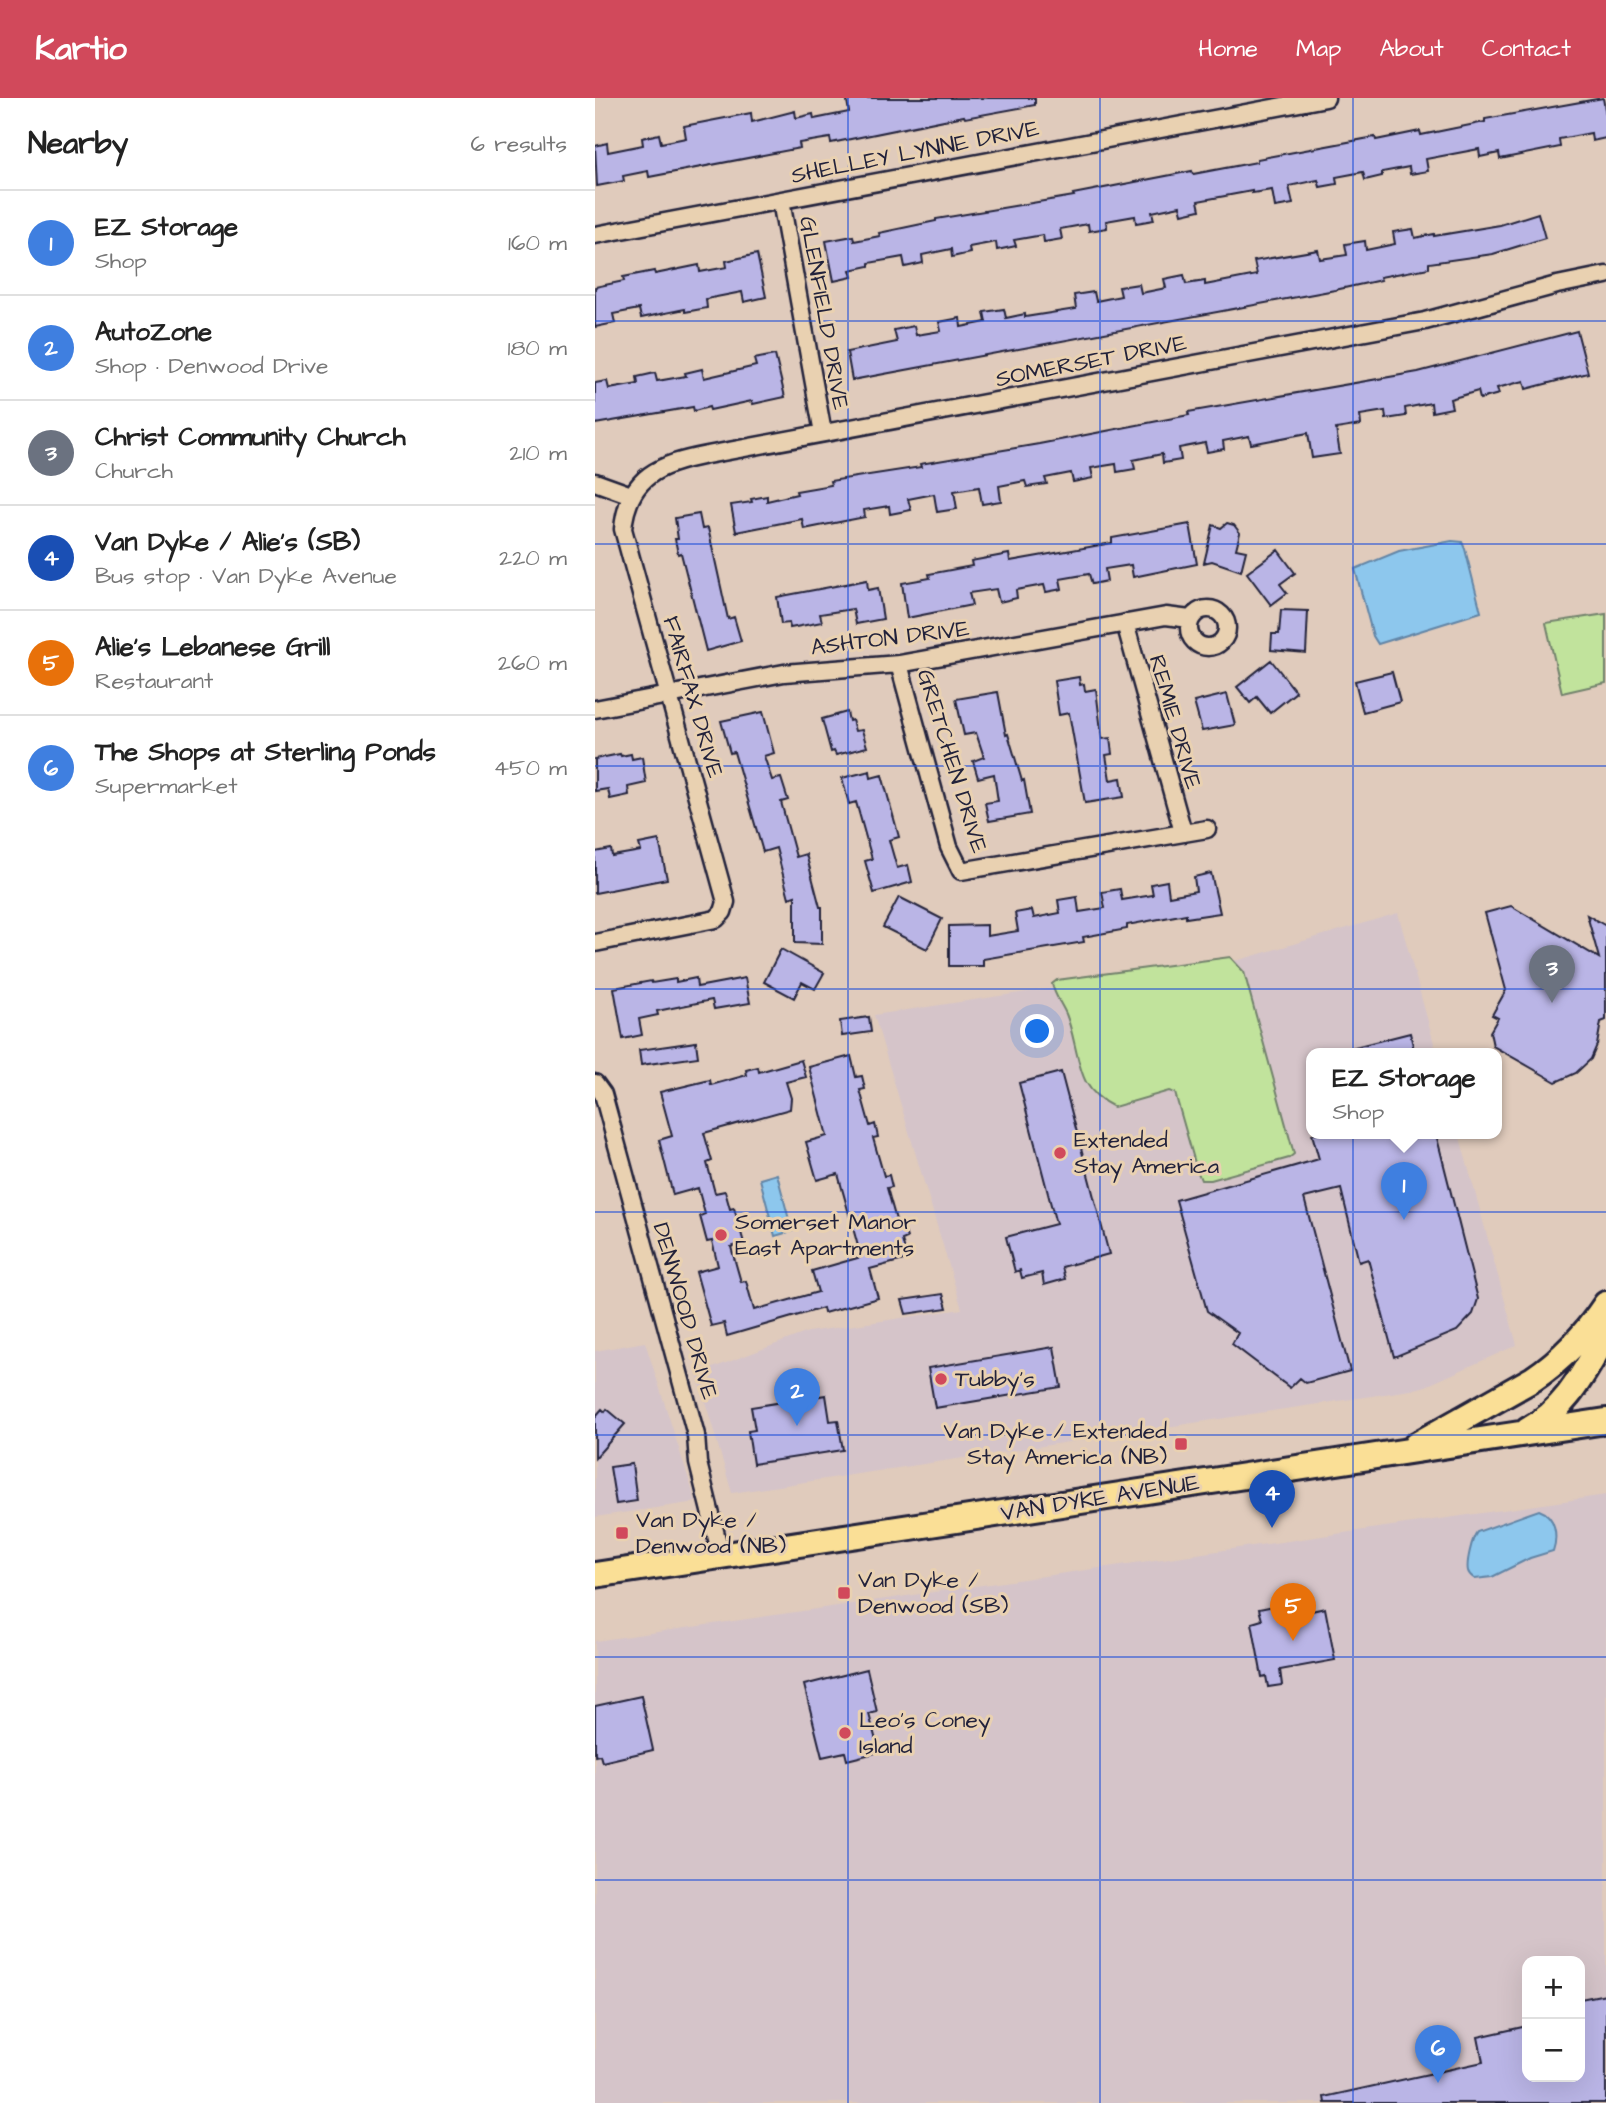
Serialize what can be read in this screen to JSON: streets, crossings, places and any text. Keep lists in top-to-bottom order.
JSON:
{
  "streets": {
    "main road": ["VAN DYKE AVENUE"],
    "street": [
      "SHELLEY LYNNE DRIVE",
      "GLENFIELD DRIVE",
      "SOMERSET DRIVE",
      "ASHTON DRIVE",
      "FAIRFAX DRIVE",
      "REMIE DRIVE",
      "GRETCHEN DRIVE",
      "DENWOOD DRIVE"
    ]
  },
  "crossings": [
    ["SHELLEY LYNNE DRIVE", "GLENFIELD DRIVE"],
    ["GLENFIELD DRIVE", "SOMERSET DRIVE"],
    ["SOMERSET DRIVE", "FAIRFAX DRIVE"],
    ["ASHTON DRIVE", "FAIRFAX DRIVE"],
    ["ASHTON DRIVE", "REMIE DRIVE"],
    ["ASHTON DRIVE", "GRETCHEN DRIVE"],
    ["REMIE DRIVE", "GRETCHEN DRIVE"],
    ["DENWOOD DRIVE", "VAN DYKE AVENUE"]
  ],
  "places": {
    "other": [
      "Extended Stay America",
      "Somerset Manor East Apartments",
      "Tubby's",
      "Leo's Coney Island"
    ],
    "transit": ["Van Dyke / Extended Stay America (NB)", "Van Dyke / Denwood (NB)", "Van Dyke / Denwood (SB)"]
  },
  "page": {
    "header": "Kartio",
    "nav": [
      "Home",
      "Map",
      "About",
      "Contact"
    ],
    "heading": ["Nearby", "6 results"],
    "list": [
      {
        "mark": "1",
        "name": "EZ Storage",
        "note": "Shop",
        "value": "160 m"
      },
      {
        "mark": "2",
        "name": "AutoZone",
        "note": "Shop · Denwood Drive",
        "value": "180 m"
      },
      {
        "mark": "3",
        "name": "Christ Community Church",
        "note": "Church",
        "value": "210 m"
      },
      {
        "mark": "4",
        "name": "Van Dyke / Alie's (SB)",
        "note": "Bus stop · Van Dyke Avenue",
        "value": "220 m"
      },
      {
        "mark": "5",
        "name": "Alie's Lebanese Grill",
        "note": "Restaurant",
        "value": "260 m"
      },
      {
        "mark": "6",
        "name": "The Shops at Sterling Ponds",
        "note": "Supermarket",
        "value": "450 m"
      }
    ],
    "pins": [
      "3",
      "1",
      "2",
      "4",
      "5",
      "6"
    ],
    "popup": ["EZ Storage", "Shop"],
    "map_buttons": ["+", "−"]
  }
}
